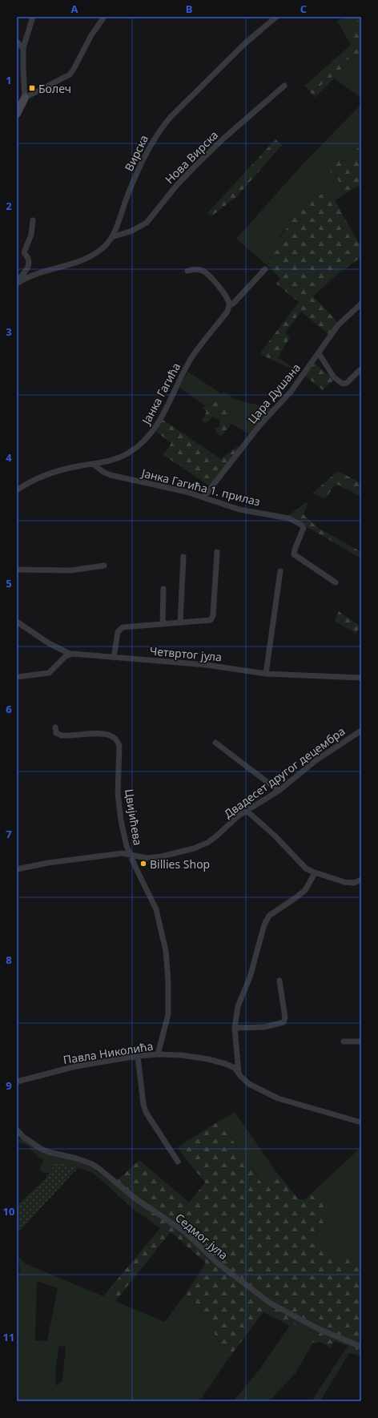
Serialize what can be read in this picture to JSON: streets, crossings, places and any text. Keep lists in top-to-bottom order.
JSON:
{
  "streets": {
    "street": [
      "Вирска",
      "Нова Вирска",
      "Јанка Гагића",
      "Цара Душана",
      "Јанка Гагића 1. прилаз",
      "Четвртог јула",
      "Двадесет другог децембра",
      "Цвијићева",
      "Павла Николића",
      "Седмог јула"
    ]
  },
  "crossings": [
    ["Вирска", "Нова Вирска"],
    ["Јанка Гагића", "Јанка Гагића 1. прилаз"],
    ["Цара Душана", "Јанка Гагића 1. прилаз"],
    ["Двадесет другог децембра", "Цвијићева"],
    ["Цвијићева", "Павла Николића"]
  ],
  "places": {
    "transit": ["Болеч"],
    "other": ["Billies Shop"]
  },
  "grid": {
    "columns": ["A", "B", "C"],
    "rows": [
      "1",
      "2",
      "3",
      "4",
      "5",
      "6",
      "7",
      "8",
      "9",
      "10",
      "11"
    ]
  }
}
